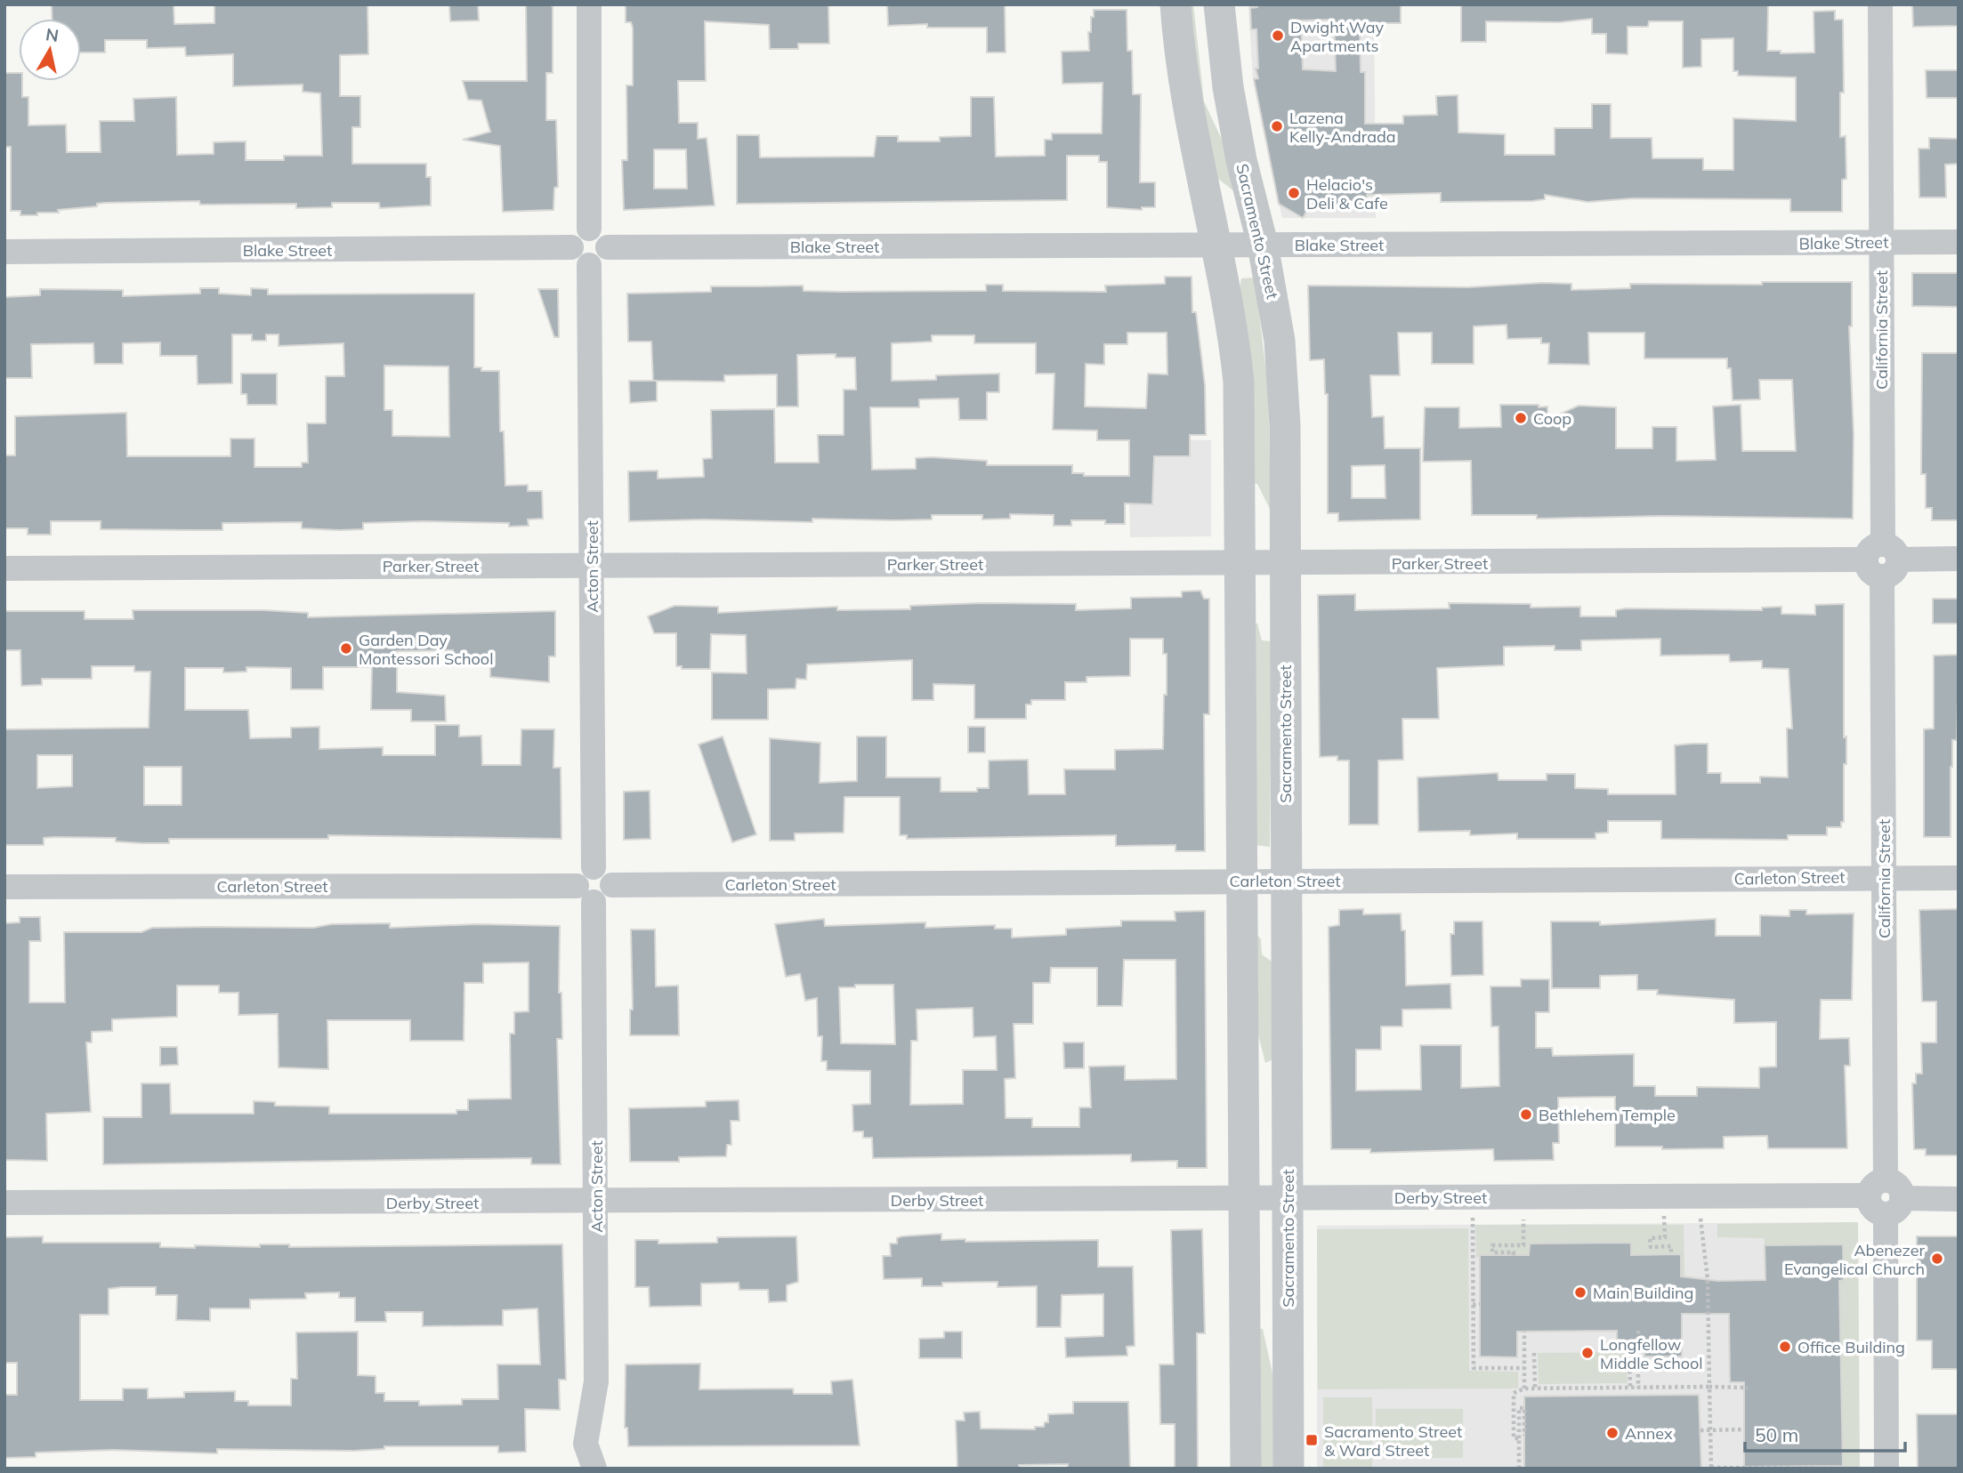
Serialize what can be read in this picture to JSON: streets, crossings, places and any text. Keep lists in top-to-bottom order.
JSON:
{
  "streets": {
    "street": [
      "Sacramento Street",
      "Blake Street",
      "California Street",
      "Parker Street",
      "Acton Street",
      "Carleton Street",
      "Derby Street"
    ]
  },
  "crossings": [
    ["Sacramento Street", "Blake Street"],
    ["Sacramento Street", "Parker Street"],
    ["Sacramento Street", "Carleton Street"],
    ["Sacramento Street", "Derby Street"],
    ["Blake Street", "California Street"],
    ["Blake Street", "Acton Street"],
    ["California Street", "Parker Street"],
    ["California Street", "Carleton Street"],
    ["California Street", "Derby Street"],
    ["Parker Street", "Acton Street"],
    ["Acton Street", "Carleton Street"],
    ["Acton Street", "Derby Street"]
  ],
  "places": {
    "other": [
      "Dwight Way Apartments",
      "Lazena Kelly-Andrada",
      "Helacio's Deli & Cafe",
      "Coop",
      "Garden Day Montessori School",
      "Bethlehem Temple",
      "Abenezer Evangelical Church",
      "Main Building",
      "Office Building",
      "Longfellow Middle School",
      "Annex"
    ],
    "transit": ["Sacramento Street & Ward Street"]
  },
  "scale_bar": "50 m",
  "north": "top"
}
